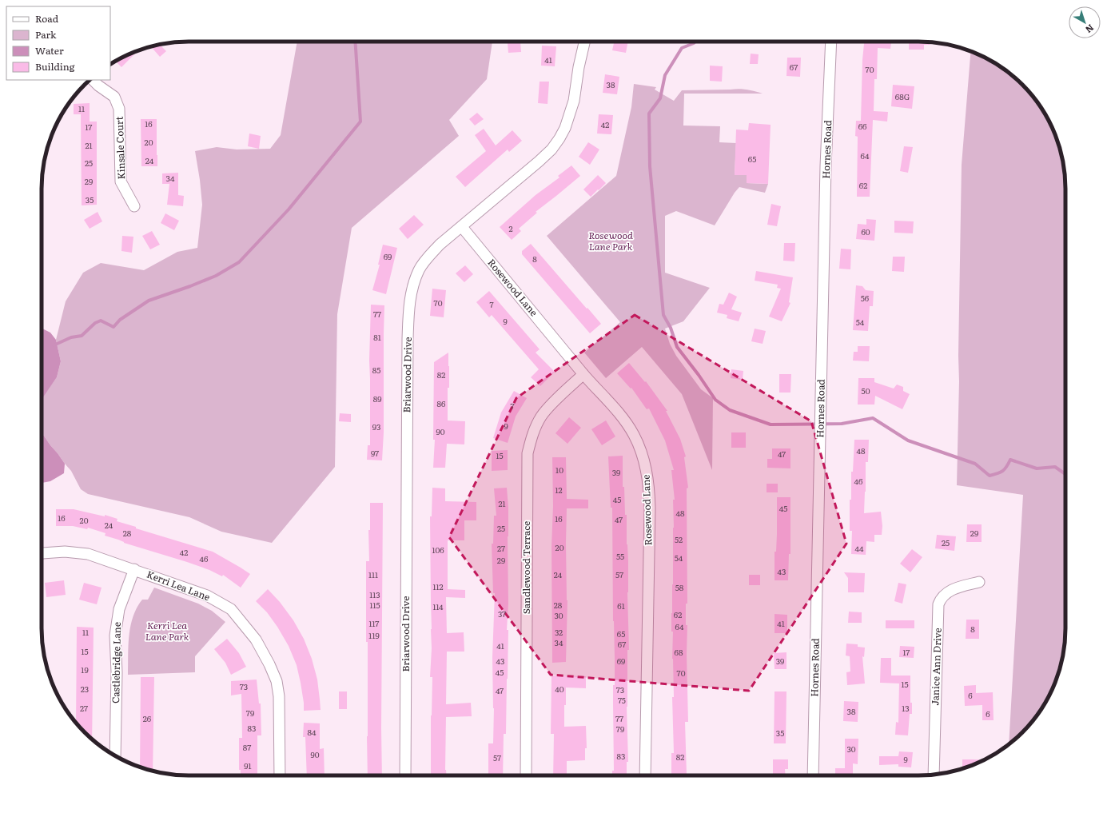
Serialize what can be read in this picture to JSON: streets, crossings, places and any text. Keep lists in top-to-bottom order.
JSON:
{
  "streets": {
    "street": [
      "Kinsale Court",
      "Hornes Road",
      "Rosewood Lane",
      "Briarwood Drive",
      "Sandlewood Terrace",
      "Kerri Lea Lane",
      "Castlebridge Lane",
      "Janice Ann Drive"
    ]
  },
  "crossings": [
    ["Rosewood Lane", "Briarwood Drive"],
    ["Rosewood Lane", "Sandlewood Terrace"],
    ["Kerri Lea Lane", "Castlebridge Lane"]
  ],
  "parks": ["Rosewood Lane Park", "Kerri Lea Lane Park"],
  "house_numbers": [
    "41",
    "67",
    "70",
    "38",
    "68G",
    "11",
    "16",
    "42",
    "66",
    "17",
    "20",
    "21",
    "64",
    "65",
    "24",
    "25",
    "34",
    "29",
    "62",
    "35",
    "2",
    "60",
    "69",
    "8",
    "56",
    "70",
    "7",
    "77",
    "9",
    "54",
    "81",
    "85",
    "82",
    "50",
    "89",
    "86",
    "7",
    "9",
    "93",
    "90",
    "48",
    "97",
    "47",
    "15",
    "10",
    "39",
    "46",
    "12",
    "45",
    "21",
    "45",
    "48",
    "16",
    "16",
    "47",
    "20",
    "24",
    "25",
    "28",
    "29",
    "52",
    "25",
    "20",
    "27",
    "44",
    "106",
    "42",
    "55",
    "54",
    "46",
    "29",
    "43",
    "111",
    "24",
    "57",
    "112",
    "58",
    "113",
    "115",
    "28",
    "61",
    "114",
    "37",
    "62",
    "30",
    "117",
    "41",
    "64",
    "8",
    "11",
    "32",
    "65",
    "119",
    "34",
    "67",
    "41",
    "15",
    "68",
    "17",
    "43",
    "69",
    "39",
    "19",
    "45",
    "70",
    "15",
    "73",
    "23",
    "40",
    "73",
    "47",
    "6",
    "75",
    "27",
    "13",
    "38",
    "79",
    "6",
    "26",
    "77",
    "83",
    "79",
    "84",
    "35",
    "87",
    "30",
    "90",
    "83",
    "82",
    "57",
    "9",
    "91"
  ],
  "legend": [
    "Road",
    "Park",
    "Water",
    "Building"
  ],
  "north": "bottom right"
}
